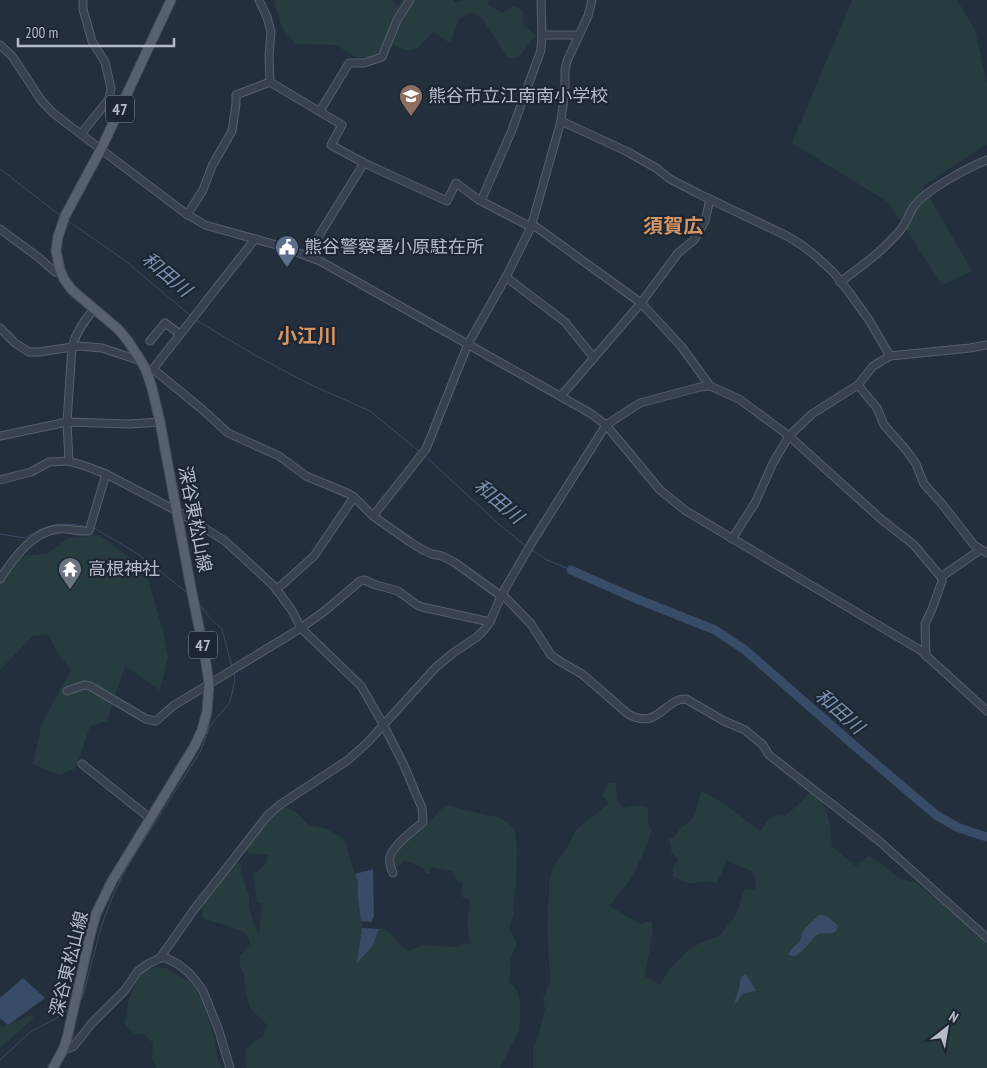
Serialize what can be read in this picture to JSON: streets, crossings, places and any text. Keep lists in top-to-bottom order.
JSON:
{
  "streets": {
    "main road": ["47", "深谷東松山線"]
  },
  "districts": ["須賀広", "小江川"],
  "water": ["和田川"],
  "places": {
    "school or university": ["熊谷市立江南南小学校"],
    "public building": ["熊谷警察署小原駐在所"],
    "temple": ["高根神社"]
  },
  "scale_bar": "200 m",
  "north": "top right"
}
